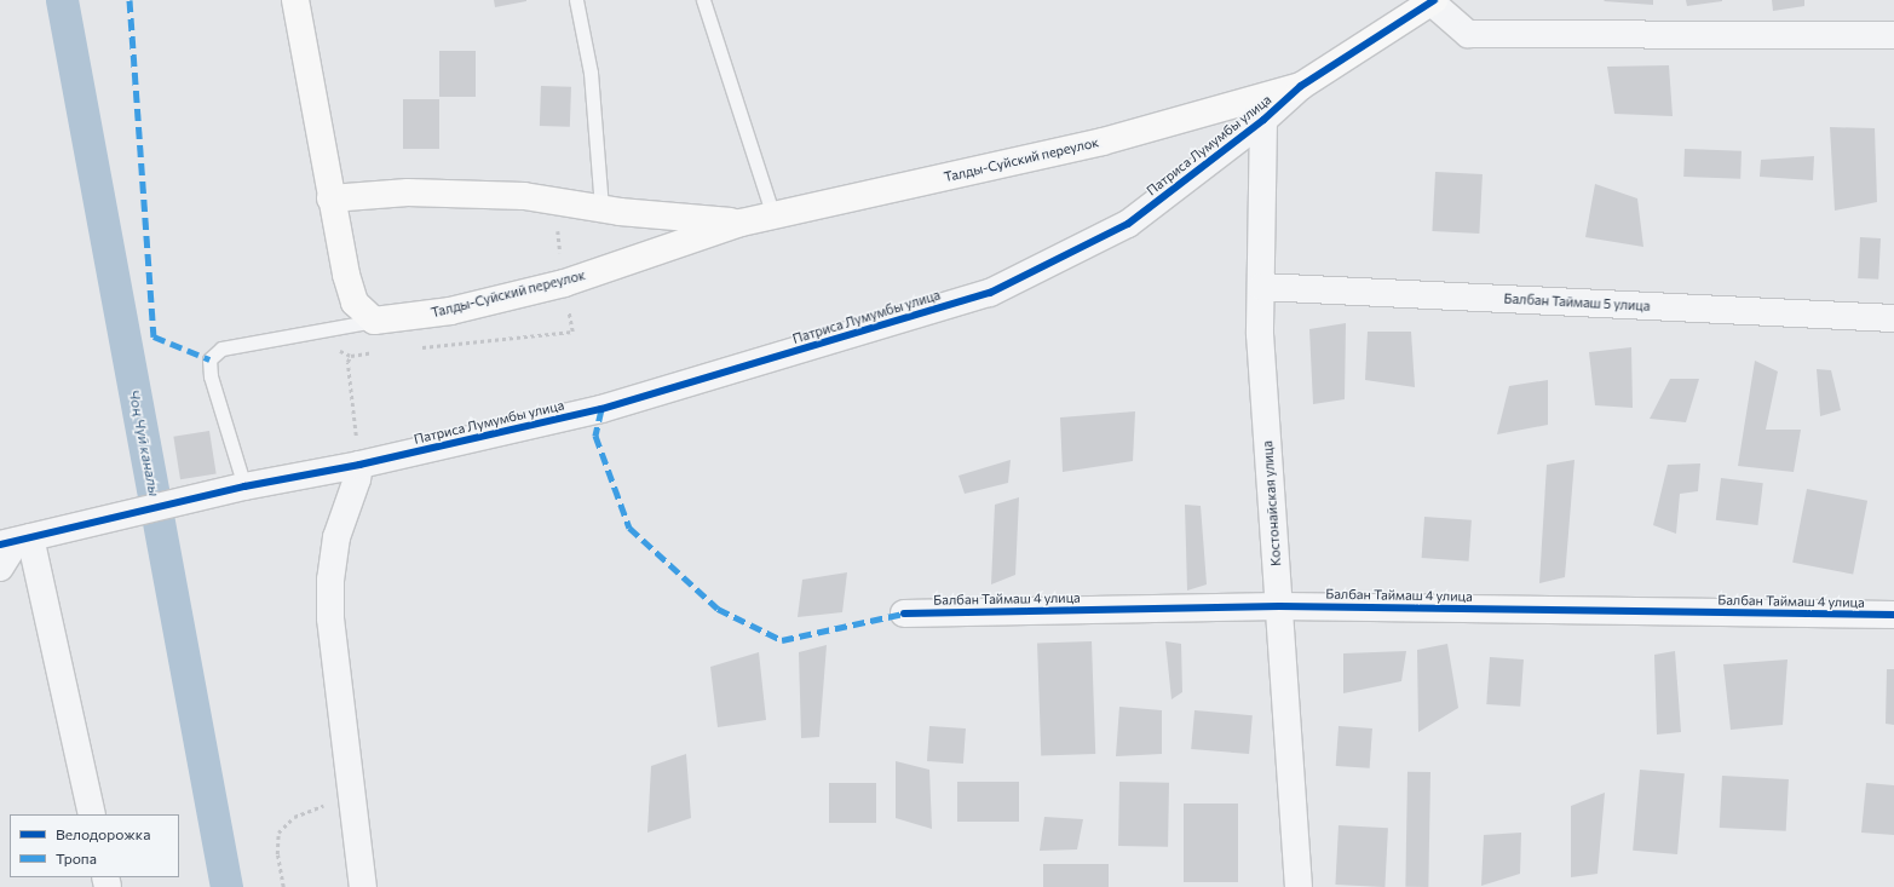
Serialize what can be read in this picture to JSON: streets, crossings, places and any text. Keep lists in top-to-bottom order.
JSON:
{
  "streets": {
    "street": [
      "Патриса Лумумбы улица",
      "Талды-Суйский переулок",
      "Балбан Таймаш 5 улица",
      "Костонайская улица",
      "Балбан Таймаш 4 улица"
    ]
  },
  "crossings": [
    ["Патриса Лумумбы улица", "Талды-Суйский переулок"],
    ["Патриса Лумумбы улица", "Костонайская улица"],
    ["Балбан Таймаш 5 улица", "Костонайская улица"],
    ["Костонайская улица", "Балбан Таймаш 4 улица"]
  ],
  "water": ["Чоң Чүй каналы"],
  "legend": ["Велодорожка", "Тропа"]
}
